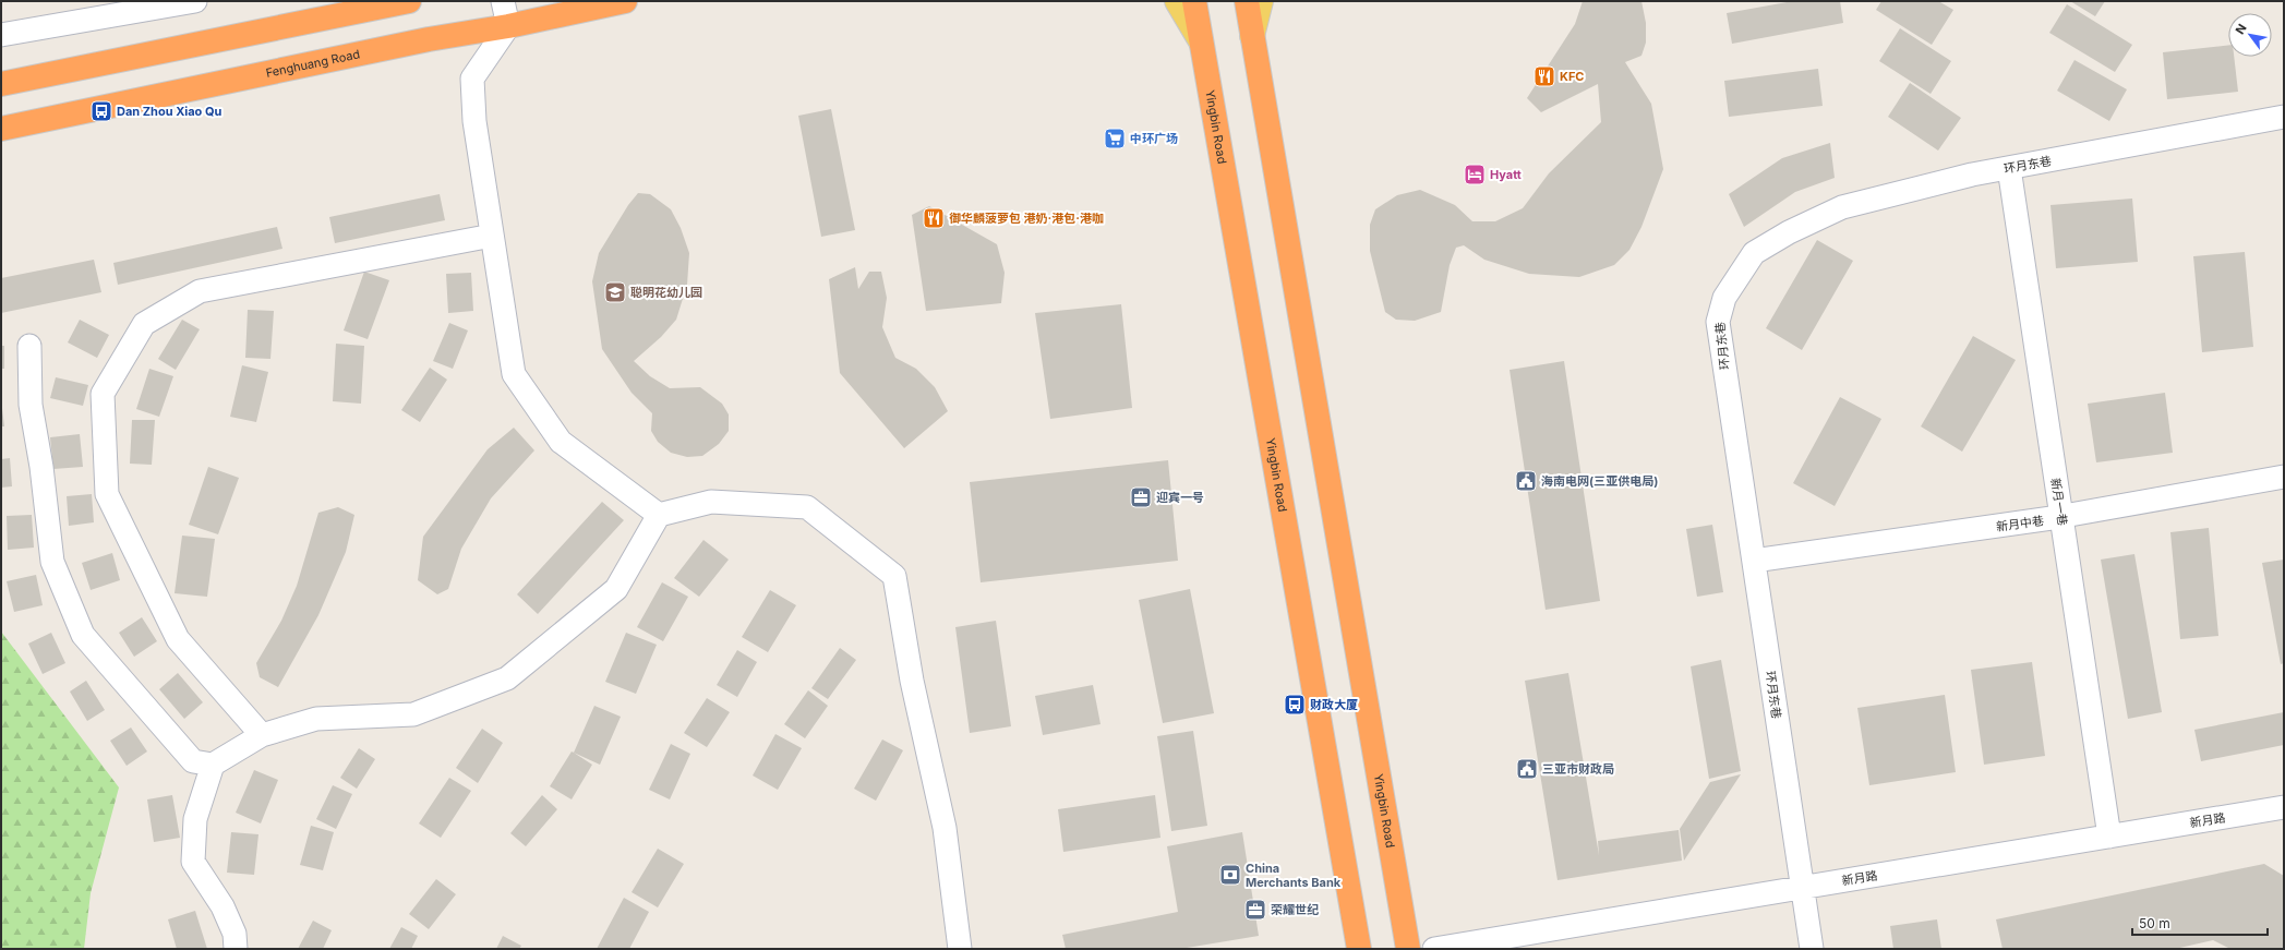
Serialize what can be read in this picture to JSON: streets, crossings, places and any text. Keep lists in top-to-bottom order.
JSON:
{
  "streets": {
    "highway": ["Fenghuang Road", "Yingbin Road"],
    "street": [
      "环月东巷",
      "新月一巷",
      "新月中巷",
      "新月路"
    ]
  },
  "crossings": [
    ["环月东巷", "新月一巷"],
    ["环月东巷", "新月中巷"],
    ["环月东巷", "新月路"],
    ["新月一巷", "新月中巷"],
    ["新月一巷", "新月路"]
  ],
  "places": {
    "restaurant": ["KFC", "御华麟菠萝包 港奶·港包·港咖"],
    "bus stop": ["Dan Zhou Xiao Qu", "财政大厦"],
    "supermarket": ["中环广场"],
    "hotel": ["Hyatt"],
    "school or university": ["聪明花幼儿园"],
    "public building": ["海南电网(三亚供电局)", "三亚市财政局"],
    "office": ["迎宾一号", "荣耀世纪"],
    "bank": ["China Merchants Bank"]
  },
  "scale_bar": "50 m",
  "north": "top left"
}
